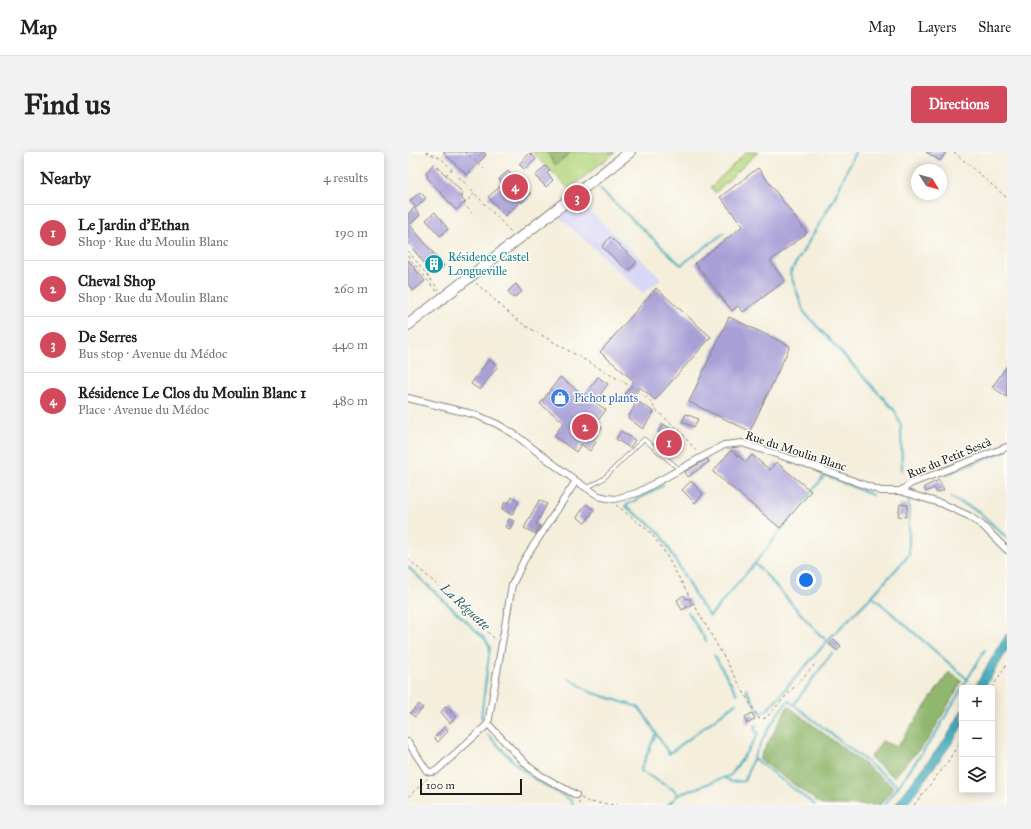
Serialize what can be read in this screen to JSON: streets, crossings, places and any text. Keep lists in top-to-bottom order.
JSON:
{
  "streets": {
    "street": ["Rue du Moulin Blanc", "Rue du Petit Sescà"]
  },
  "crossings": [
    ["Rue du Moulin Blanc", "Rue du Petit Sescà"]
  ],
  "water": ["La Réguette"],
  "places": {
    "building": ["Résidence Castel Longueville"],
    "shop": ["Pichot plants"]
  },
  "scale_bar": "100 m",
  "north": "bottom right",
  "page": {
    "header": "Map",
    "nav": ["Map", "Layers", "Share"],
    "buttons": "Directions",
    "title": "Find us",
    "heading": ["Nearby", "4 results"],
    "pins": [
      "4",
      "3",
      "2",
      "1"
    ],
    "list": [
      {
        "mark": "1",
        "name": "Le Jardin d'Ethan",
        "note": "Shop · Rue du Moulin Blanc",
        "value": "190 m"
      },
      {
        "mark": "2",
        "name": "Cheval Shop",
        "note": "Shop · Rue du Moulin Blanc",
        "value": "260 m"
      },
      {
        "mark": "3",
        "name": "De Serres",
        "note": "Bus stop · Avenue du Médoc",
        "value": "440 m"
      },
      {
        "mark": "4",
        "name": "Résidence Le Clos du Moulin Blanc 1",
        "note": "Place · Avenue du Médoc",
        "value": "480 m"
      }
    ],
    "map_buttons": ["+", "−"],
    "scale": "100 m"
  }
}
